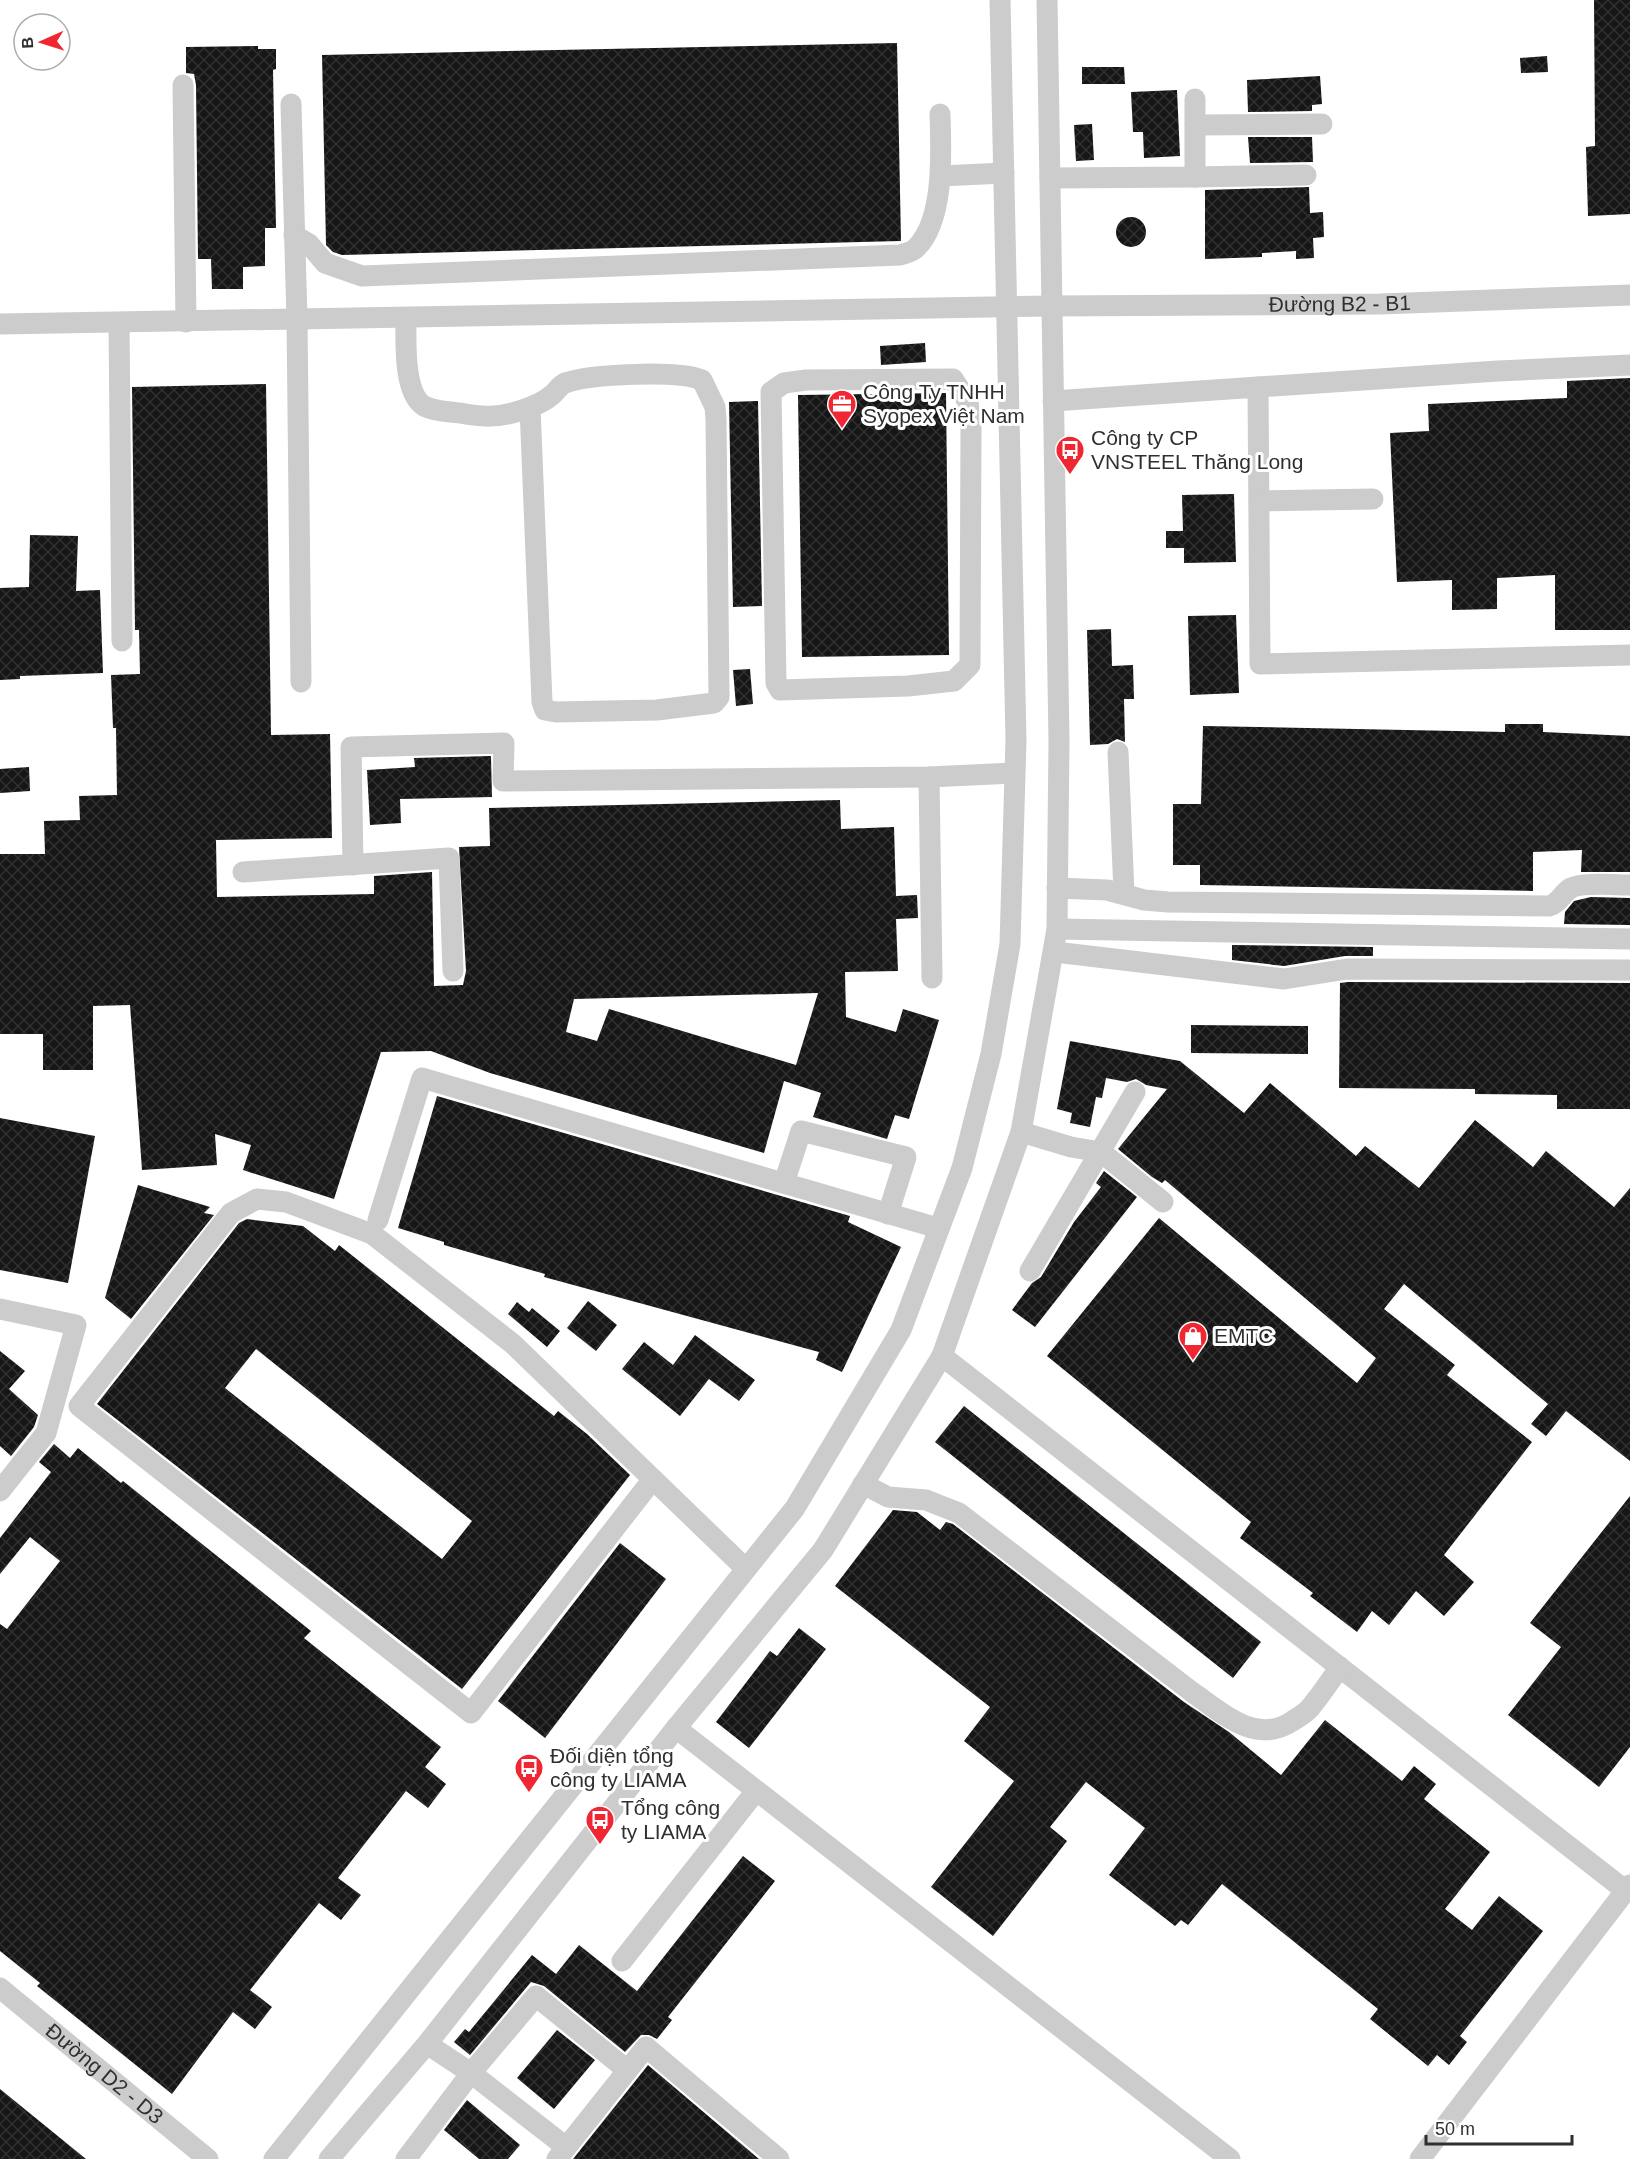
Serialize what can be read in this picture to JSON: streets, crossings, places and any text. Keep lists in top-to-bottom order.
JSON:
{
  "streets": {
    "street": ["Đường B2 - B1", "Đường D2 - D3"]
  },
  "places": {
    "office": ["Công Ty TNHH Syopex Việt Nam"],
    "bus stop": ["Công ty CP VNSTEEL Thăng Long", "Đối diện tổng công ty LIAMA", "Tổng công ty LIAMA"],
    "shop": ["EMTC"]
  },
  "scale_bar": "50 m",
  "north": "left"
}
